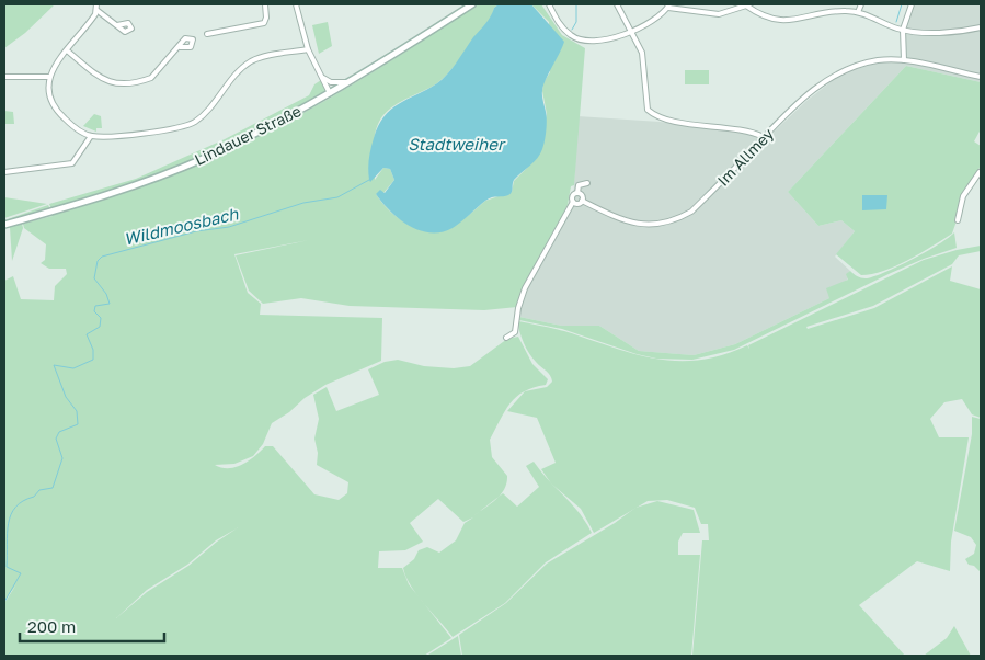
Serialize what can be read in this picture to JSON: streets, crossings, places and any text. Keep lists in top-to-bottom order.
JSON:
{
  "streets": {
    "main road": ["Lindauer Straße"],
    "street": ["Im Allmey"]
  },
  "water": ["Stadtweiher", "Wildmoosbach"],
  "scale_bar": "200 m"
}
